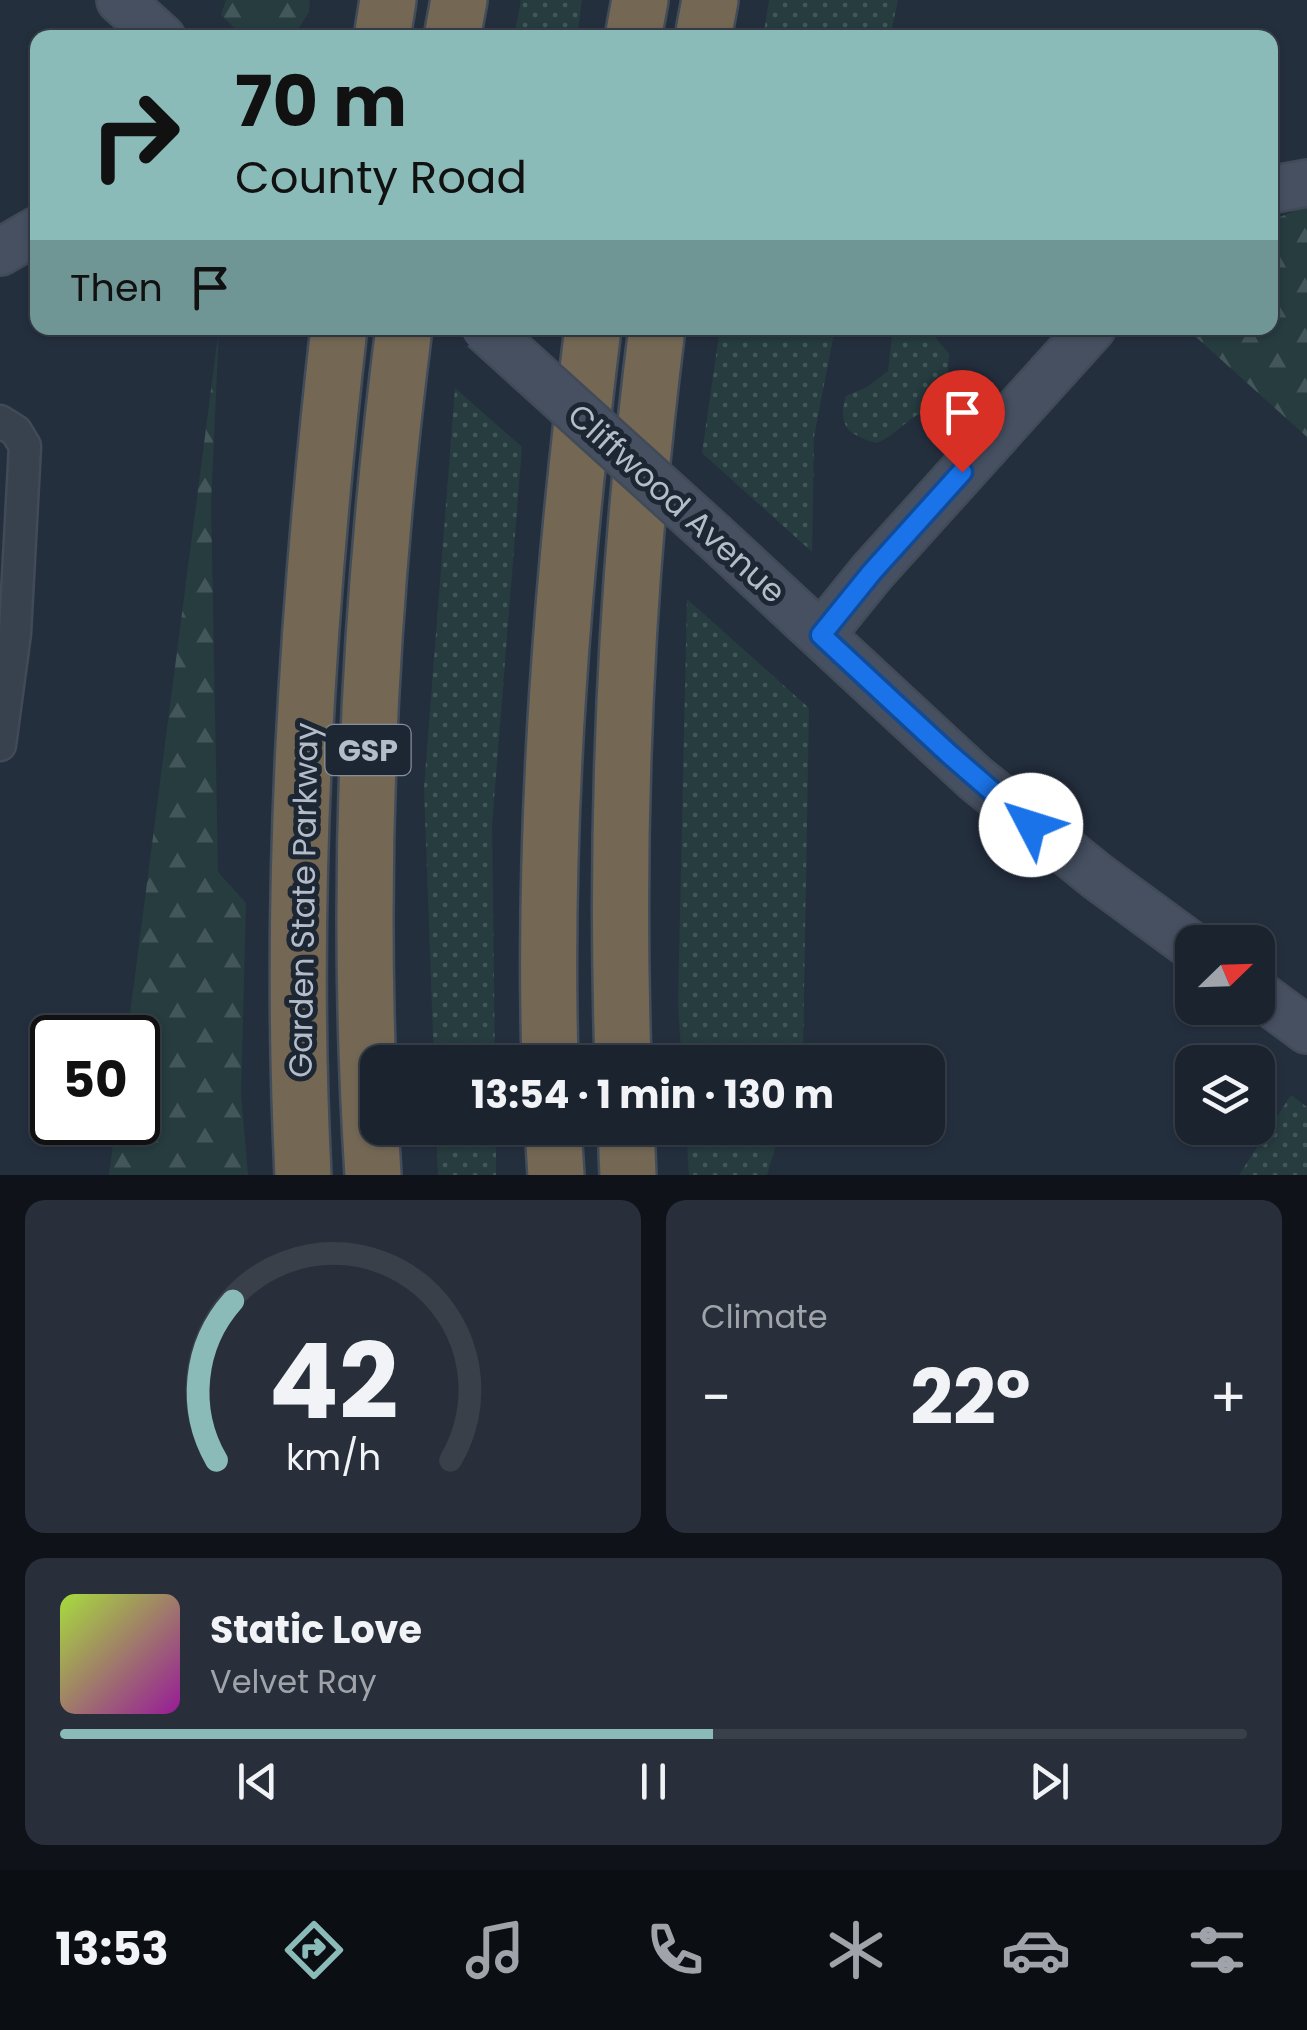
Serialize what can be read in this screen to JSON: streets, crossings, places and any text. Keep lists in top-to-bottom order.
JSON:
{
  "streets": {
    "highway": ["GSP", "Garden State Parkway"],
    "main road": ["Cliffwood Avenue"]
  },
  "north": "top right",
  "page": {
    "turn": ["70 m", "County Road"],
    "then": "Then",
    "limit": "50",
    "trip": "13:54 · 1 min · 130 m",
    "tile": "Climate",
    "heat": ["−", "22°", "+"],
    "song": ["Static Love", "Velvet Ray"],
    "tabs": "13:53",
    "gauge": ["42", "km/h"]
  }
}
